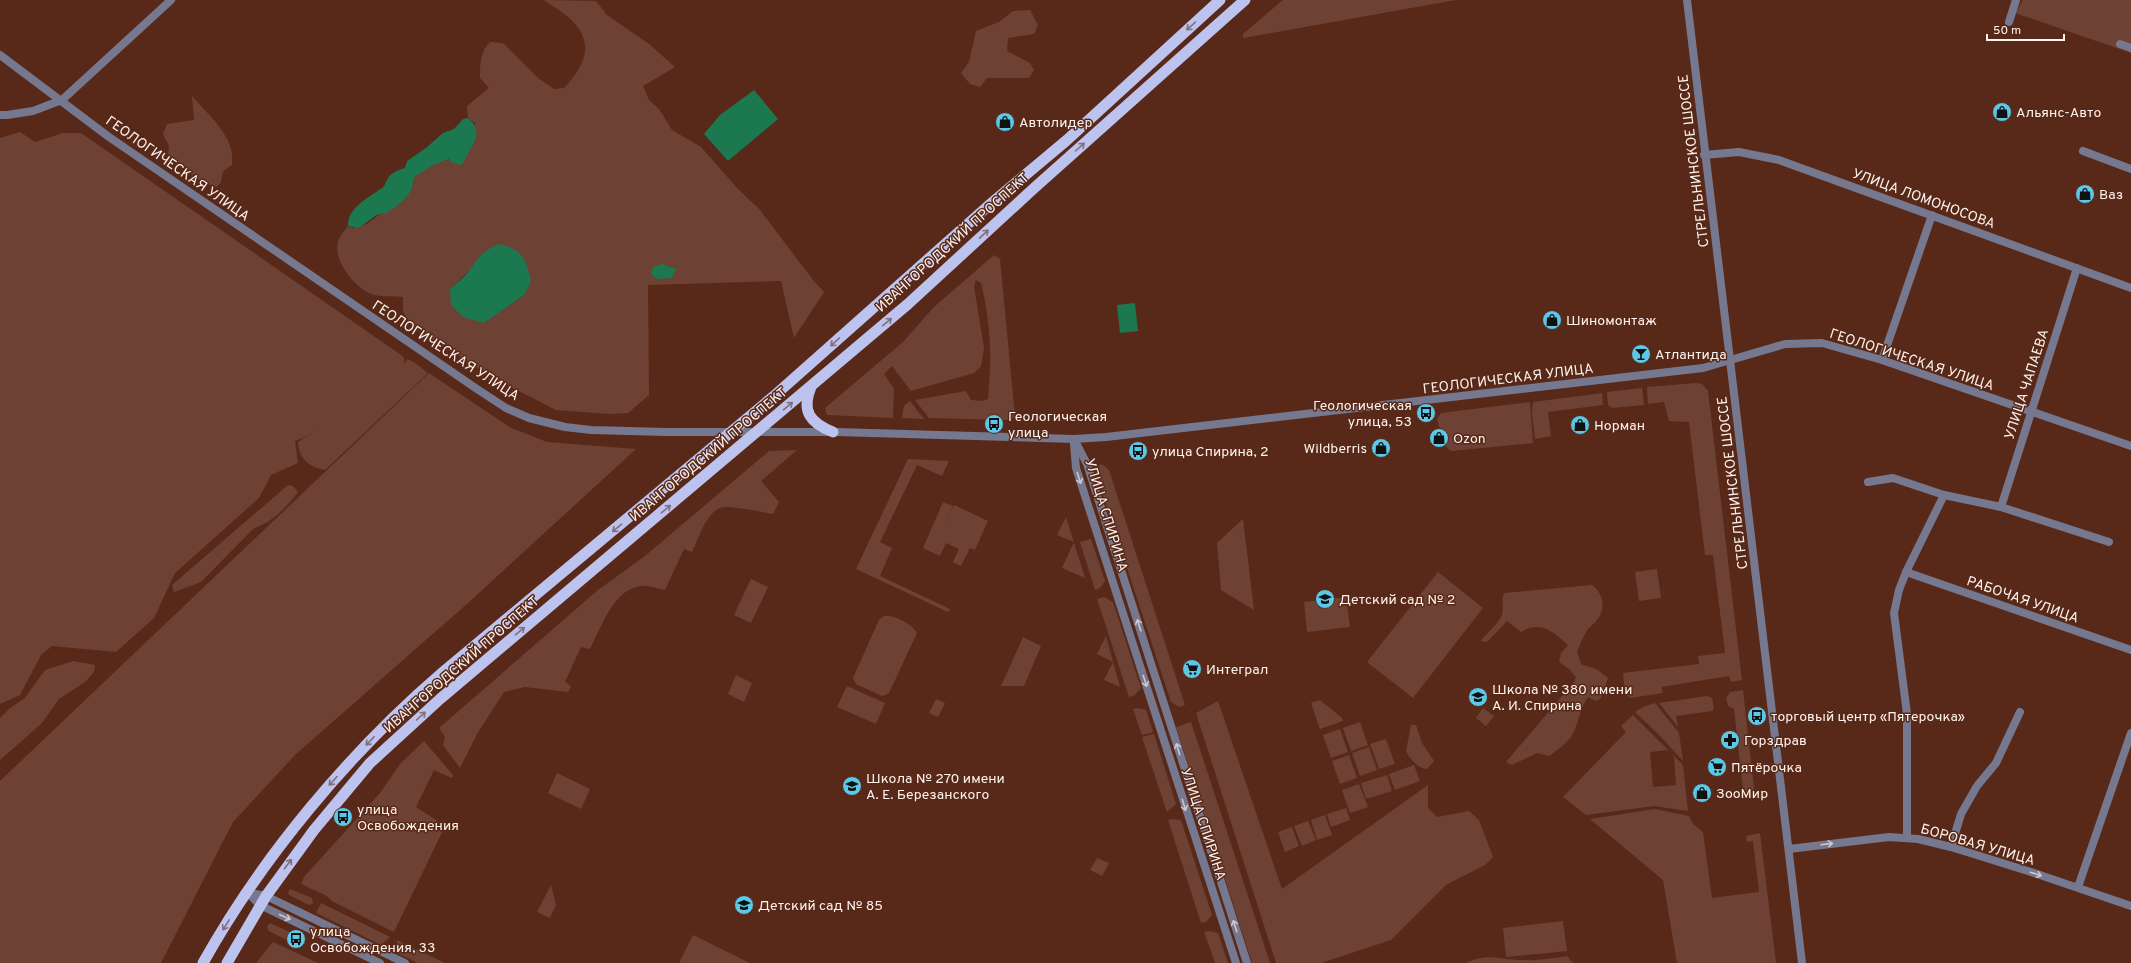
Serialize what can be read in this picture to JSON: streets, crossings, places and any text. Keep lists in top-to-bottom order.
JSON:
{
  "streets": {
    "highway": ["ИВАНГОРОДСКИЙ ПРОСПЕКТ"],
    "street": [
      "СТРЕЛЬНИНСКОЕ ШОССЕ",
      "ГЕОЛОГИЧЕСКАЯ УЛИЦА",
      "УЛИЦА ЛОМОНОСОВА",
      "УЛИЦА ЧАПАЕВА",
      "УЛИЦА СПИРИНА",
      "РАБОЧАЯ УЛИЦА",
      "БОРОВАЯ УЛИЦА"
    ]
  },
  "crossings": [
    ["СТРЕЛЬНИНСКОЕ ШОССЕ", "ГЕОЛОГИЧЕСКАЯ УЛИЦА"],
    ["СТРЕЛЬНИНСКОЕ ШОССЕ", "УЛИЦА ЛОМОНОСОВА"],
    ["СТРЕЛЬНИНСКОЕ ШОССЕ", "БОРОВАЯ УЛИЦА"],
    ["ГЕОЛОГИЧЕСКАЯ УЛИЦА", "ИВАНГОРОДСКИЙ ПРОСПЕКТ"],
    ["ГЕОЛОГИЧЕСКАЯ УЛИЦА", "УЛИЦА ЧАПАЕВА"],
    ["ГЕОЛОГИЧЕСКАЯ УЛИЦА", "УЛИЦА СПИРИНА"],
    ["УЛИЦА ЛОМОНОСОВА", "УЛИЦА ЧАПАЕВА"]
  ],
  "one_way": ["БОРОВАЯ УЛИЦА"],
  "places": {
    "shop": [
      "Альянс-Авто",
      "Автолидер",
      "Ваз",
      "Шиномонтаж",
      "Норман",
      "Ozon",
      "Wildberris",
      "ЗооМир"
    ],
    "bar": ["Атлантида"],
    "bus stop": [
      "Геологическая улица, 53",
      "Геологическая улица",
      "улица Спирина, 2",
      "торговый центр «Пятерочка»",
      "улица Освобождения",
      "улица Освобождения, 33"
    ],
    "school or university": [
      "Детский сад № 2",
      "Школа № 380 имени А. И. Спирина",
      "Школа № 270 имени А. Е. Березанского",
      "Детский сад № 85"
    ],
    "supermarket": ["Интеграл", "Пятёрочка"],
    "pharmacy": ["Горздрав"]
  },
  "scale_bar": "50 m"
}
